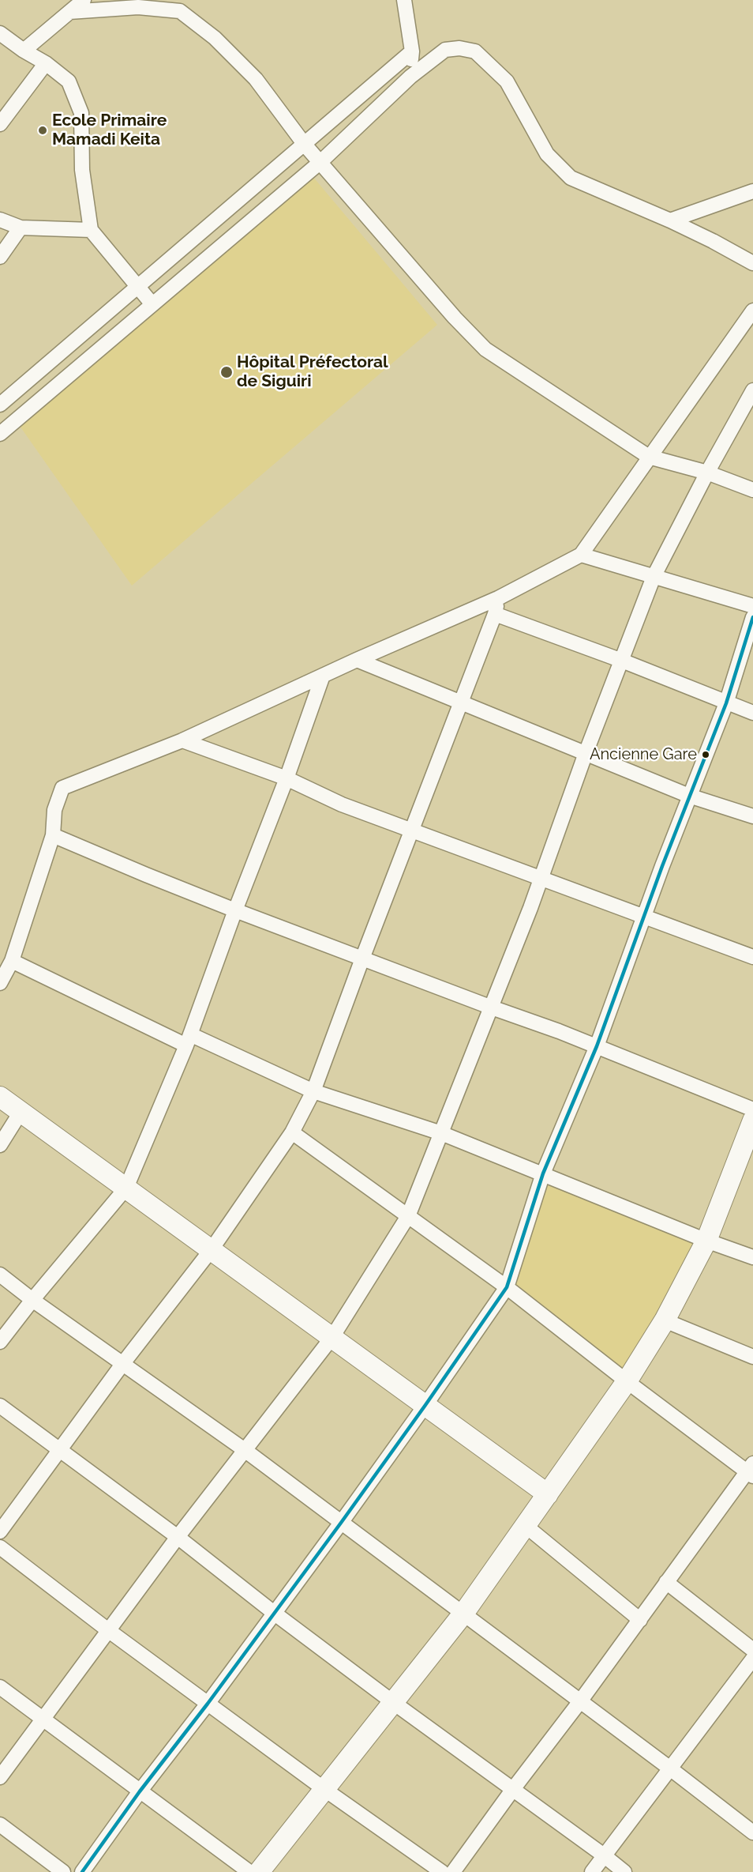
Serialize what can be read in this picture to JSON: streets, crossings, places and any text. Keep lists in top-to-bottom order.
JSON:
{
  "places": ["Ecole Primaire Mamadi Keita", "Hôpital Préfectoral de Siguiri", "Ancienne Gare"]
}
